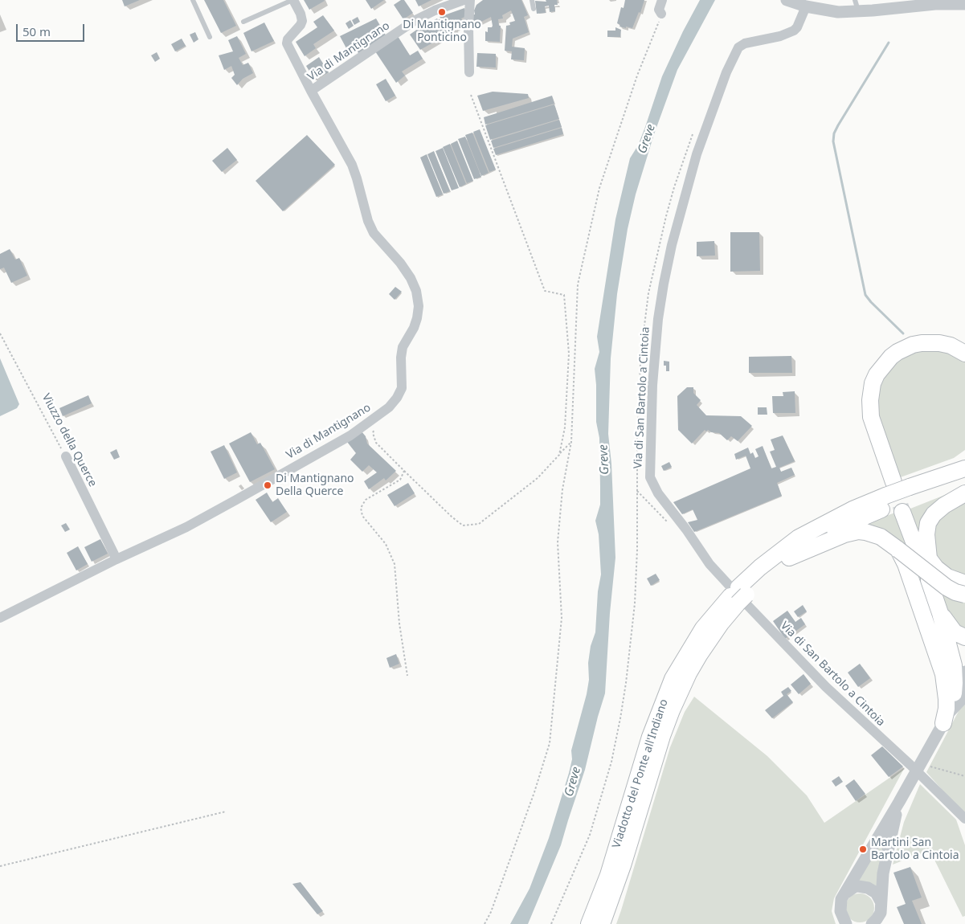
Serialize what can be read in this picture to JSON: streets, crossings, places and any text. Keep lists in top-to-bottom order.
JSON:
{
  "streets": {
    "highway": ["Viadotto del Ponte all'Indiano"],
    "street": ["Via di Mantignano", "Via di San Bartolo a Cintoia", "Viuzzo della Querce"]
  },
  "crossings": [
    ["Via di Mantignano", "Viuzzo della Querce"],
    ["Via di San Bartolo a Cintoia", "Viadotto del Ponte all'Indiano"]
  ],
  "water": ["Greve"],
  "places": ["Di Mantignano Ponticino", "Di Mantignano Della Querce", "Martini San Bartolo a Cintoia"],
  "scale_bar": "50 m"
}
